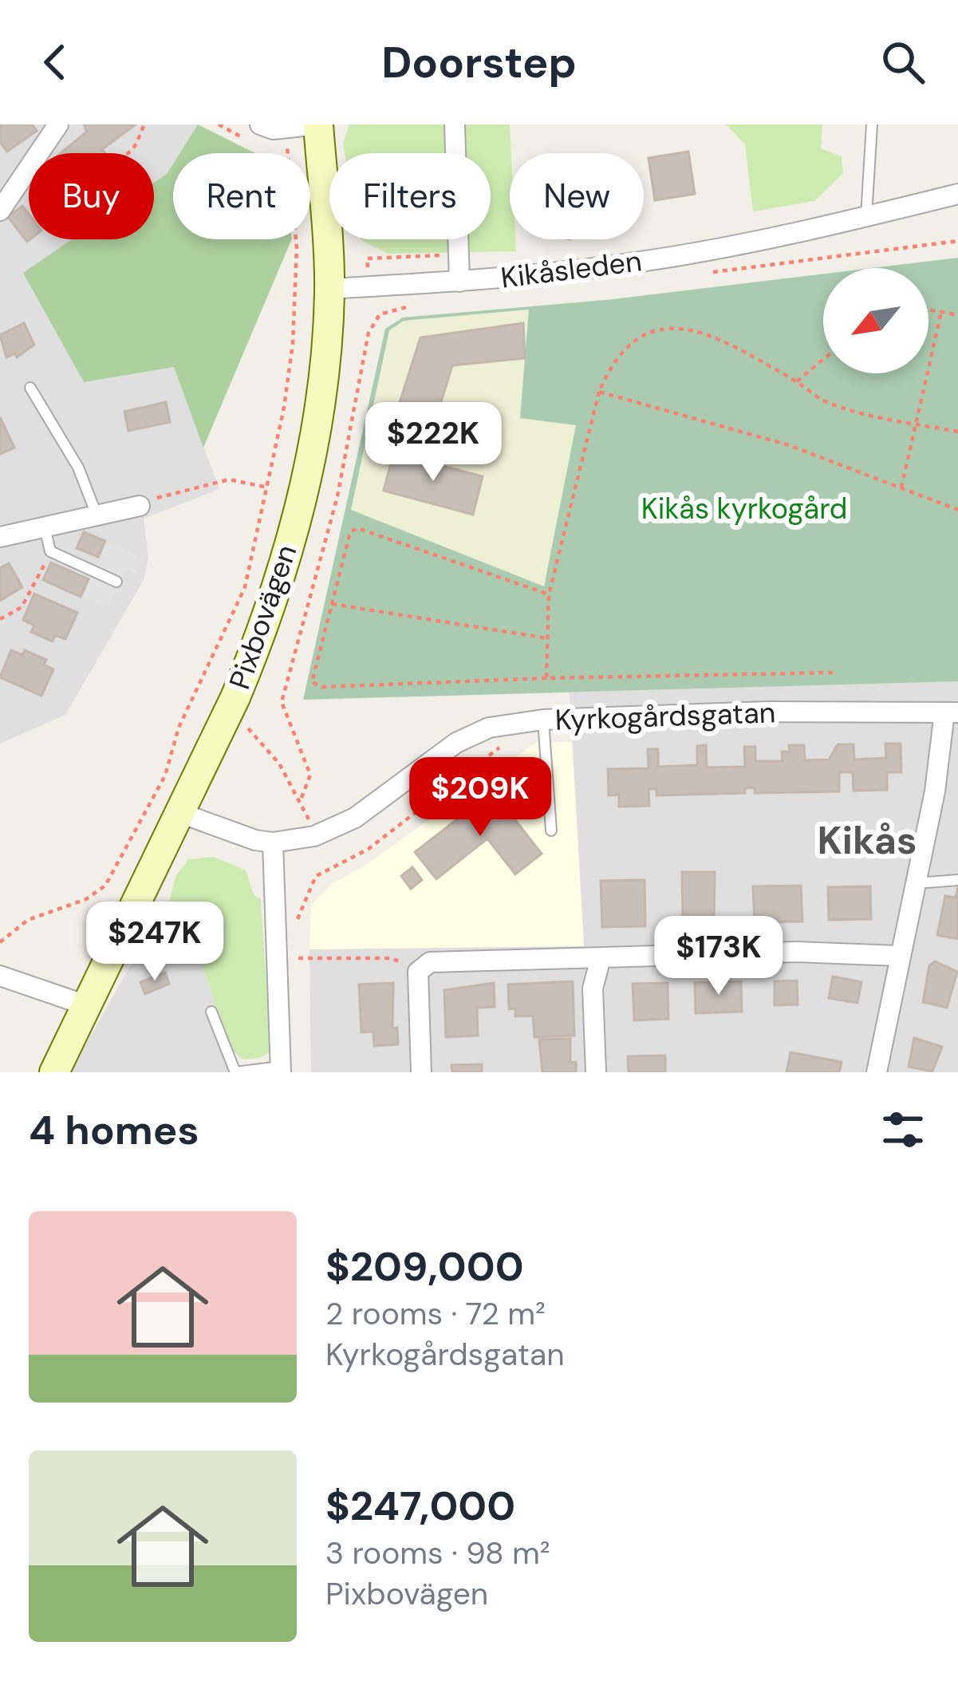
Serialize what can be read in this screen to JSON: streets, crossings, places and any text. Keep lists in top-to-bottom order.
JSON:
{
  "streets": {
    "street": ["Kikåsleden", "Pixbovägen", "Kyrkogårdsgatan"]
  },
  "crossings": [
    ["Kikåsleden", "Pixbovägen"],
    ["Pixbovägen", "Kyrkogårdsgatan"]
  ],
  "districts": ["Kikås"],
  "parks": ["Kikås kyrkogård"],
  "north": "bottom left",
  "page": {
    "header": "Doorstep",
    "chip": [
      "Buy",
      "Rent",
      "Filters",
      "New"
    ],
    "price": [
      "$222K",
      "$209K",
      "$247K",
      "$173K"
    ],
    "heading": "4 homes",
    "list": [
      {
        "name": "$209,000",
        "note": "2 rooms · 72 m² · Kyrkogårdsgatan"
      },
      {
        "name": "$247,000",
        "note": "3 rooms · 98 m² · Pixbovägen"
      }
    ]
  }
}
